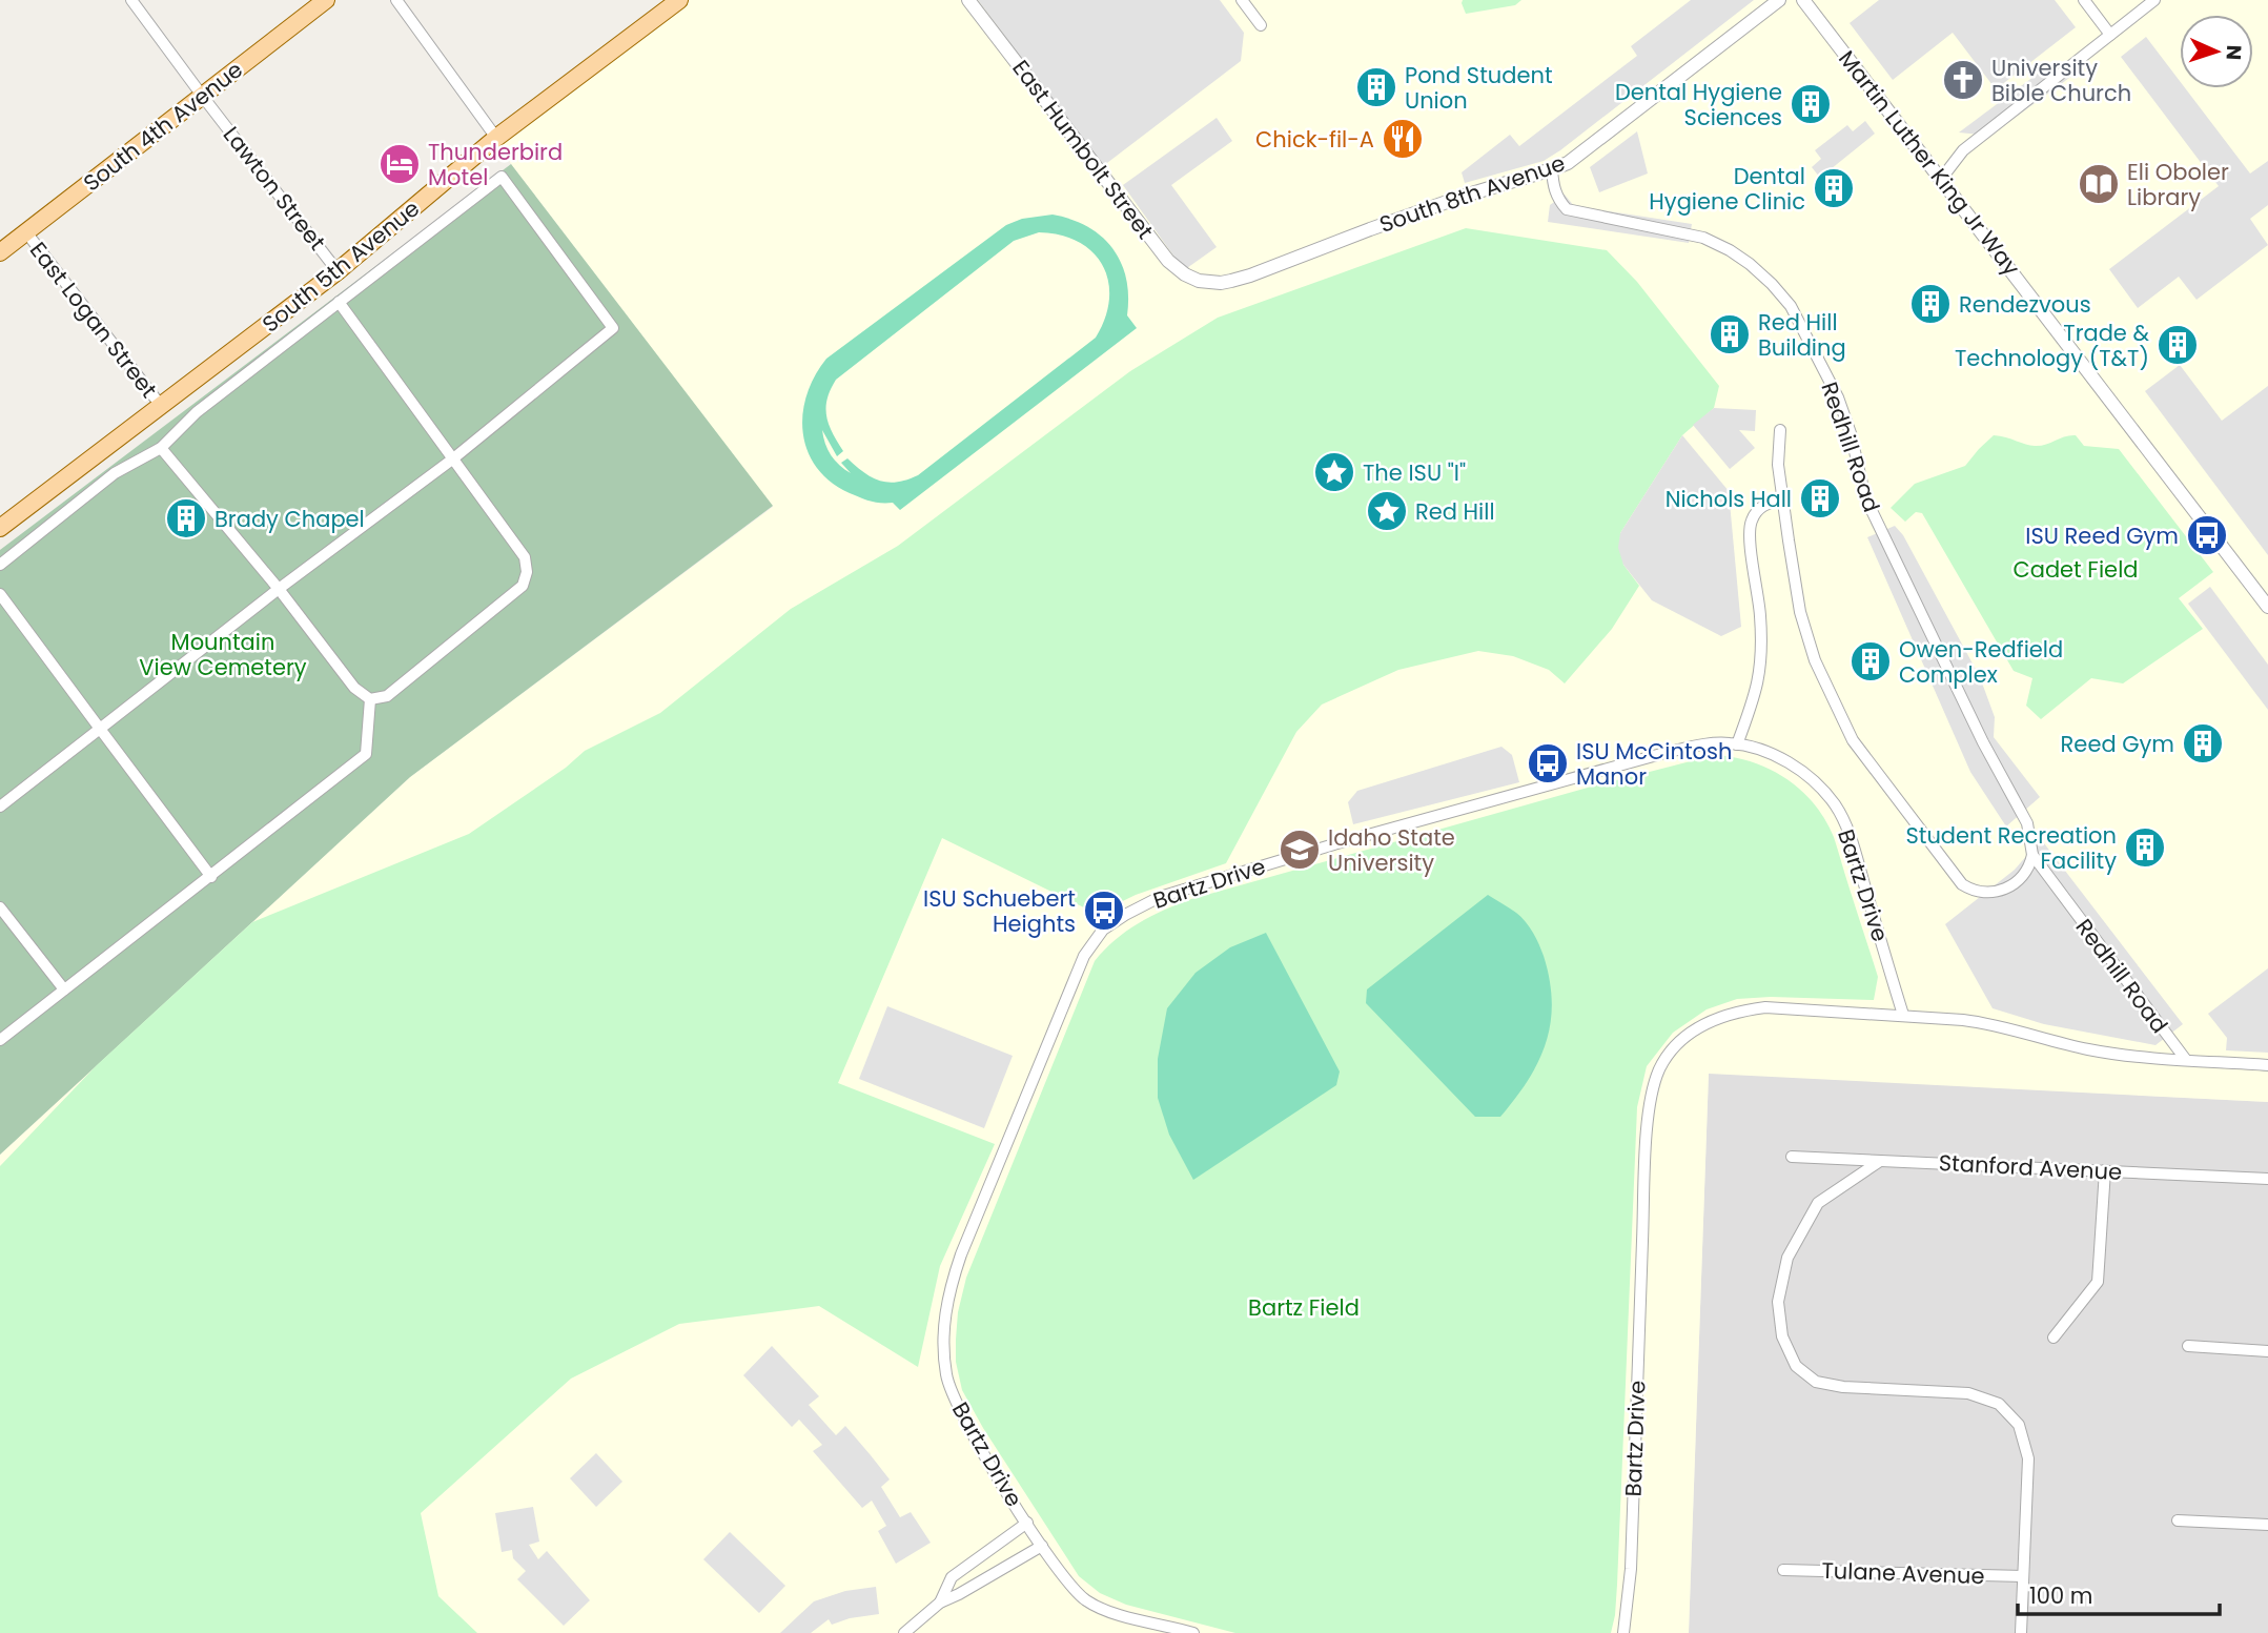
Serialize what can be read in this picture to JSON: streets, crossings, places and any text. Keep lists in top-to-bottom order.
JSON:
{
  "streets": {
    "main road": ["South 4th Avenue", "South 5th Avenue"],
    "street": [
      "East Humbolt Street",
      "Martin Luther King Jr Way",
      "Lawton Street",
      "South 8th Avenue",
      "East Logan Street",
      "Redhill Road",
      "Bartz Drive",
      "Stanford Avenue",
      "Tulane Avenue"
    ]
  },
  "crossings": [
    ["South 4th Avenue", "Lawton Street"],
    ["South 4th Avenue", "East Logan Street"],
    ["East Humbolt Street", "South 8th Avenue"],
    ["Lawton Street", "South 5th Avenue"],
    ["South 8th Avenue", "Redhill Road"],
    ["South 5th Avenue", "East Logan Street"],
    ["Redhill Road", "Bartz Drive"]
  ],
  "parks": ["Cadet Field", "Mountain View Cemetery", "Bartz Field"],
  "places": {
    "church": ["University Bible Church"],
    "building": [
      "Pond Student Union",
      "Dental Hygiene Sciences",
      "Dental Hygiene Clinic",
      "Rendezvous",
      "Red Hill Building",
      "Trade & Technology (T&T)",
      "Nichols Hall",
      "Brady Chapel",
      "Owen-Redfield Complex",
      "Reed Gym",
      "Student Recreation Facility"
    ],
    "restaurant": ["Chick-fil-A"],
    "hotel": ["Thunderbird Motel"],
    "library": ["Eli Oboler Library"],
    "place": ["The ISU \"I\"", "Red Hill"],
    "bus stop": ["ISU Reed Gym", "ISU McCintosh Manor", "ISU Schuebert Heights"],
    "school or university": ["Idaho State University"]
  },
  "scale_bar": "100 m",
  "north": "right"
}
